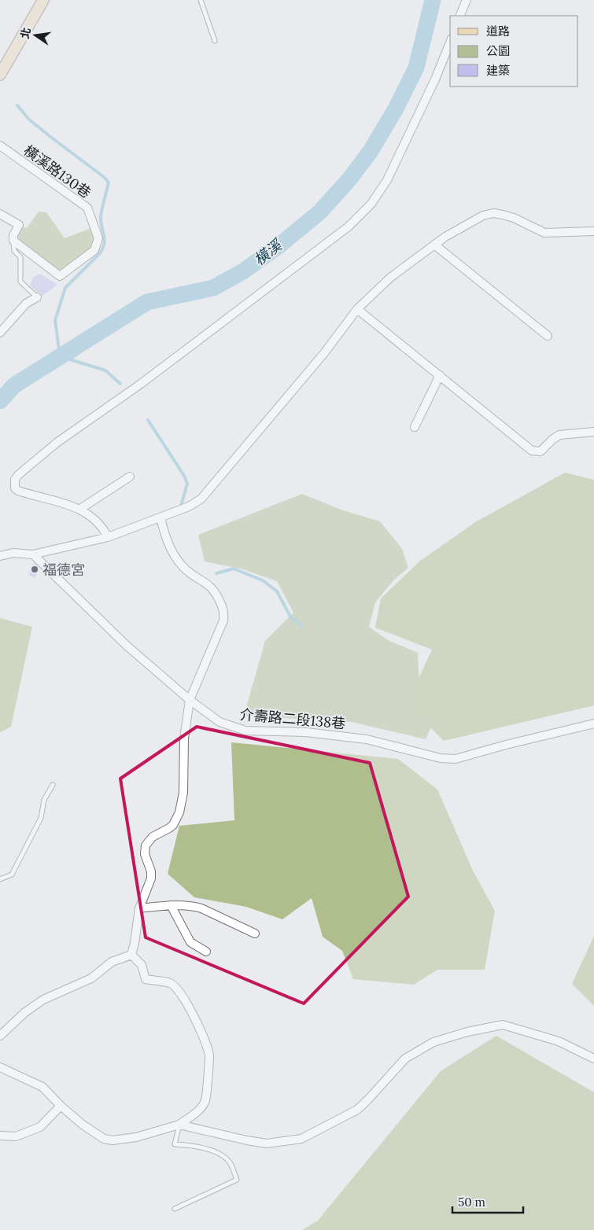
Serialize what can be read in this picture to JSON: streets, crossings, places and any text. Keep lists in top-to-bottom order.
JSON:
{
  "streets": {
    "street": ["橫溪路130巷", "介壽路二段138巷"]
  },
  "water": ["橫溪"],
  "places": ["福德宮"],
  "legend": ["道路", "公園", "建築"],
  "scale_bar": "50 m",
  "north": "left"
}
